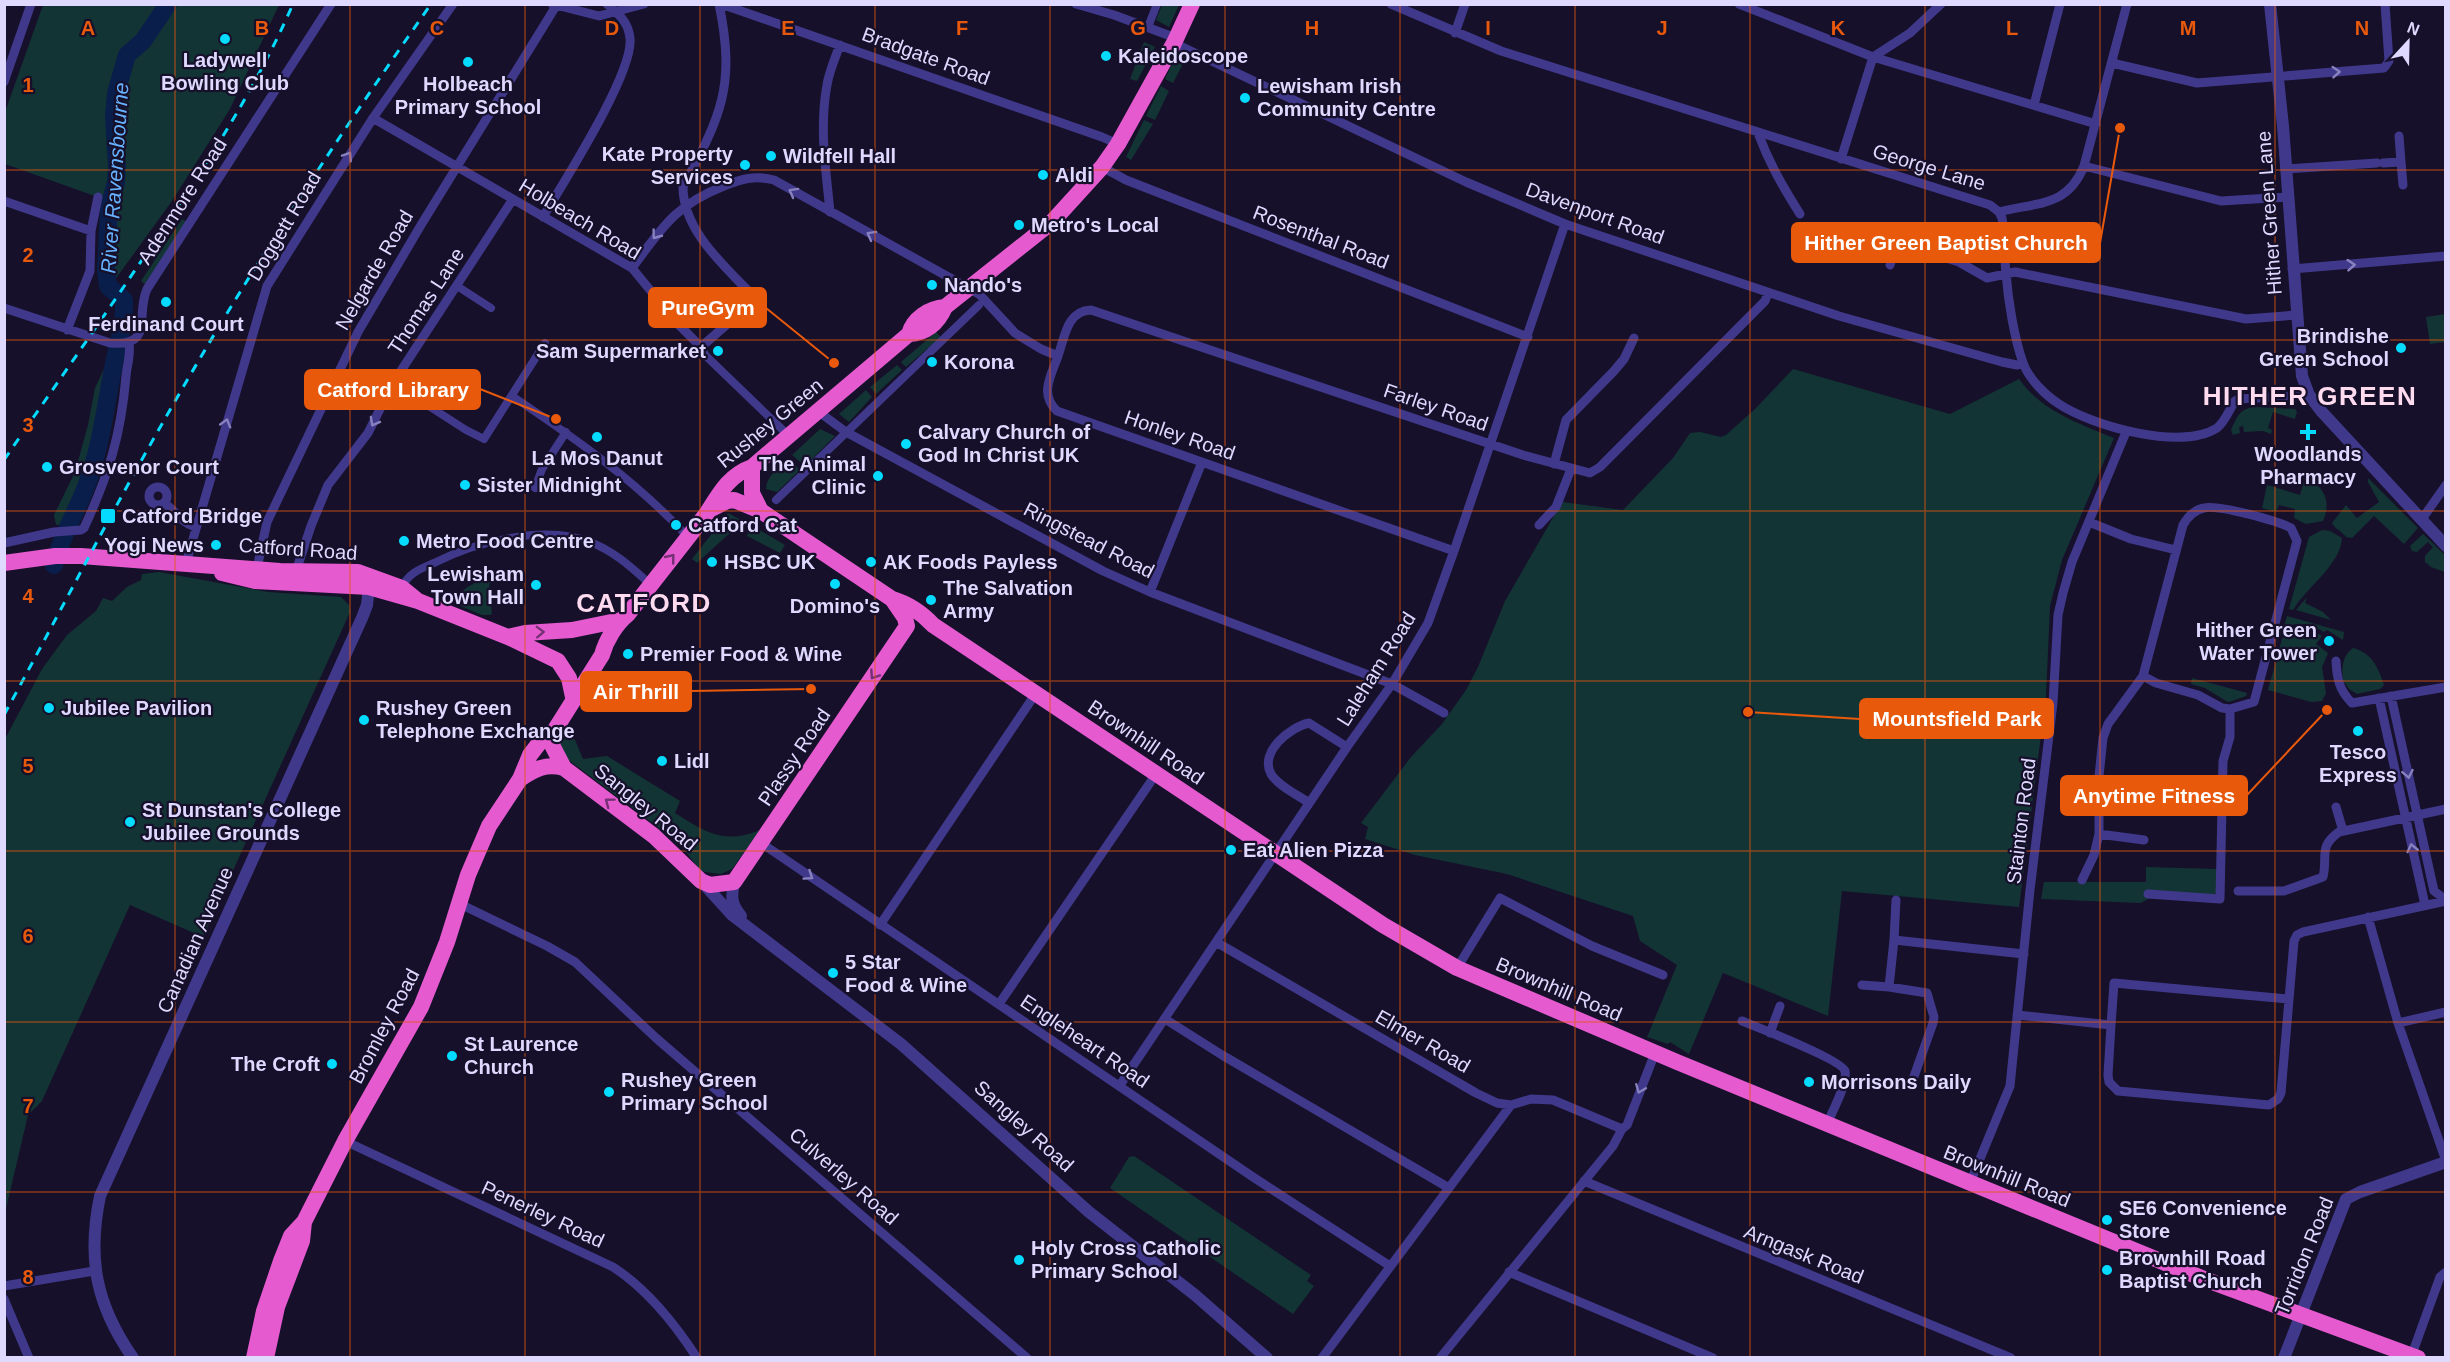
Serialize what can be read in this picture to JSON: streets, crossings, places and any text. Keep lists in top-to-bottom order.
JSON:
{
  "streets": {
    "highway": [
      "Rushey Green",
      "Catford Road",
      "Brownhill Road",
      "Plassy Road",
      "Sangley Road",
      "Bromley Road"
    ],
    "street": [
      "Bradgate Road",
      "George Lane",
      "Adenmore Road",
      "Davenport Road",
      "Hither Green Lane",
      "Holbeach Road",
      "Doggett Road",
      "Rosenthal Road",
      "Nelgarde Road",
      "Thomas Lane",
      "Farley Road",
      "Honley Road",
      "Ringstead Road",
      "Laleham Road",
      "Stainton Road",
      "Canadian Avenue",
      "Engleheart Road",
      "Elmer Road",
      "Culverley Road",
      "Penerley Road",
      "Arngask Road",
      "Torridon Road"
    ]
  },
  "crossings": [
    ["Bradgate Road", "Rushey Green"],
    ["George Lane", "Davenport Road"],
    ["George Lane", "Hither Green Lane"],
    ["George Lane", "Stainton Road"],
    ["Davenport Road", "Farley Road"],
    ["Davenport Road", "Rushey Green"],
    ["Davenport Road", "Laleham Road"],
    ["Holbeach Road", "Doggett Road"],
    ["Holbeach Road", "Nelgarde Road"],
    ["Holbeach Road", "Thomas Lane"],
    ["Holbeach Road", "Rushey Green"],
    ["Doggett Road", "Catford Road"],
    ["Rosenthal Road", "Rushey Green"],
    ["Rosenthal Road", "Laleham Road"],
    ["Nelgarde Road", "Catford Road"],
    ["Thomas Lane", "Catford Road"],
    ["Farley Road", "Honley Road"],
    ["Farley Road", "Laleham Road"],
    ["Rushey Green", "Ringstead Road"],
    ["Rushey Green", "Catford Road"],
    ["Rushey Green", "Brownhill Road"],
    ["Rushey Green", "Sangley Road"],
    ["Rushey Green", "Bromley Road"],
    ["Honley Road", "Laleham Road"],
    ["Ringstead Road", "Laleham Road"],
    ["Catford Road", "Canadian Avenue"],
    ["Laleham Road", "Brownhill Road"],
    ["Laleham Road", "Engleheart Road"],
    ["Laleham Road", "Elmer Road"],
    ["Brownhill Road", "Stainton Road"],
    ["Brownhill Road", "Torridon Road"],
    ["Plassy Road", "Sangley Road"],
    ["Plassy Road", "Engleheart Road"],
    ["Sangley Road", "Bromley Road"],
    ["Bromley Road", "Culverley Road"],
    ["Bromley Road", "Penerley Road"]
  ],
  "one_way": ["Doggett Road", "Thomas Lane", "Plassy Road"],
  "districts": ["HITHER GREEN", "CATFORD"],
  "water": ["River Ravensbourne"],
  "places": {
    "other": [
      "Ladywell Bowling Club",
      "Kaleidoscope",
      "Holbeach Primary School",
      "Lewisham Irish Community Centre",
      "Hither Green Baptist Church",
      "Wildfell Hall",
      "Kate Property Services",
      "Aldi",
      "Metro's Local",
      "Nando's",
      "Ferdinand Court",
      "Brindishe Green School",
      "Sam Supermarket",
      "Korona",
      "PureGym",
      "Catford Library",
      "La Mos Danut",
      "Calvary Church of God In Christ UK",
      "Grosvenor Court",
      "The Animal Clinic",
      "Sister Midnight",
      "Catford Cat",
      "Metro Food Centre",
      "Yogi News",
      "HSBC UK",
      "AK Foods Payless",
      "Domino's",
      "Lewisham Town Hall",
      "The Salvation Army",
      "Hither Green Water Tower",
      "Premier Food & Wine",
      "Air Thrill",
      "Jubilee Pavilion",
      "Anytime Fitness",
      "Mountsfield Park",
      "Rushey Green Telephone Exchange",
      "Tesco Express",
      "Lidl",
      "St Dunstan's College Jubilee Grounds",
      "Eat Alien Pizza",
      "5 Star Food & Wine",
      "St Laurence Church",
      "The Croft",
      "Morrisons Daily",
      "Rushey Green Primary School",
      "SE6 Convenience Store",
      "Holy Cross Catholic Primary School",
      "Brownhill Road Baptist Church"
    ],
    "health": ["Woodlands Pharmacy"],
    "transit": ["Catford Bridge"]
  },
  "north": "top",
  "grid": {
    "columns": [
      "A",
      "B",
      "C",
      "D",
      "E",
      "F",
      "G",
      "H",
      "I",
      "J",
      "K",
      "L",
      "M",
      "N"
    ],
    "rows": [
      "1",
      "2",
      "3",
      "4",
      "5",
      "6",
      "7",
      "8"
    ]
  }
}
